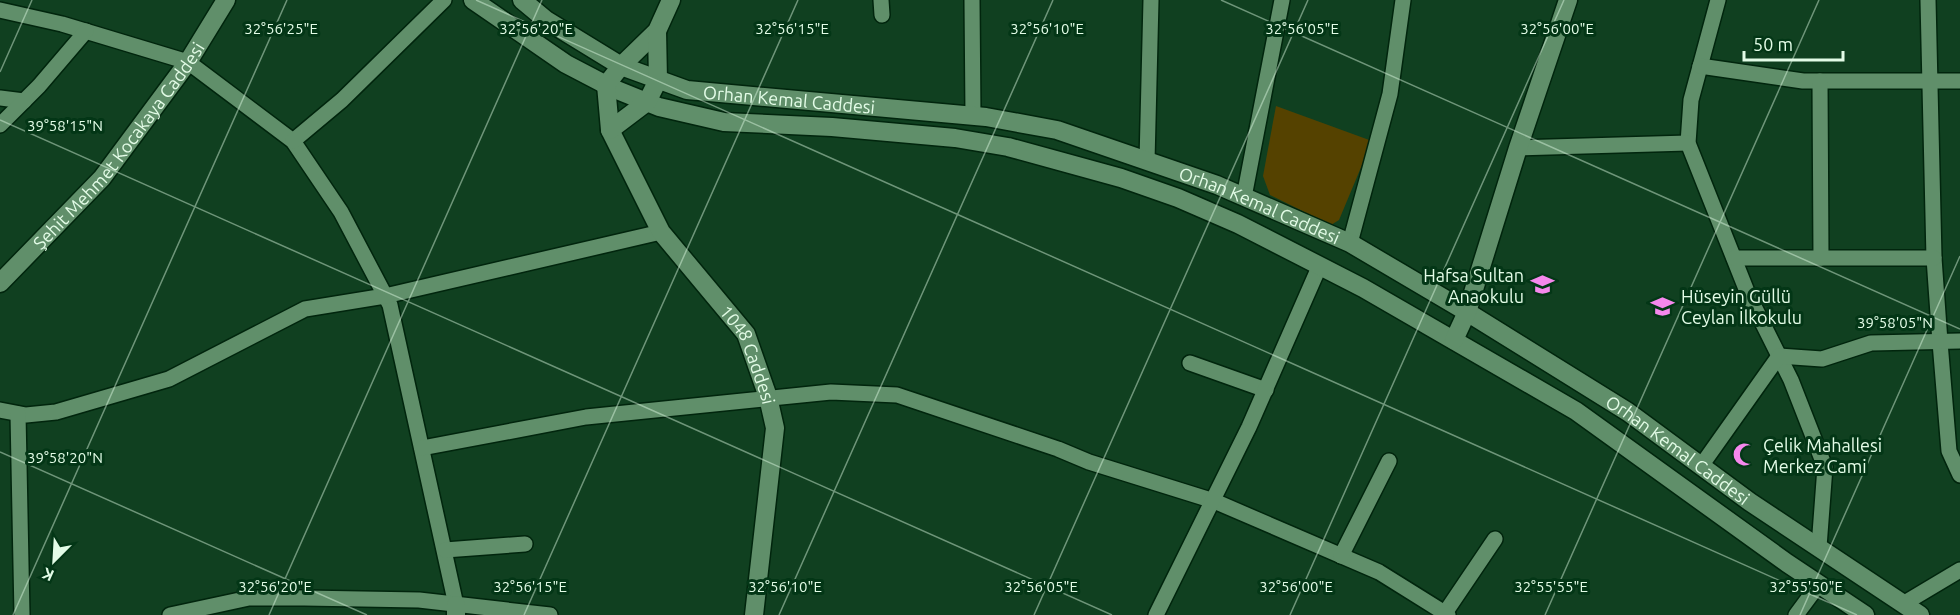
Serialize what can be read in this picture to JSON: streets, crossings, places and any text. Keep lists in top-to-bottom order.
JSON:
{
  "streets": {
    "main road": ["Orhan Kemal Caddesi", "Şehit Mehmet Kocakaya Caddesi", "1048 Caddesi"]
  },
  "crossings": [
    ["Orhan Kemal Caddesi", "1048 Caddesi"]
  ],
  "places": {
    "school or university": ["Hafsa Sultan Anaokulu", "Hüseyin Güllü Ceylan İlkokulu"],
    "mosque": ["Çelik Mahallesi Merkez Cami"]
  },
  "scale_bar": "50 m",
  "north": "bottom left",
  "coordinates": [
    "32°56'25\"E",
    "32°56'20\"E",
    "32°56'15\"E",
    "32°56'10\"E",
    "32°56'05\"E",
    "32°56'00\"E",
    "39°58'15\"N",
    "39°58'05\"N",
    "39°58'20\"N",
    "32°55'55\"E",
    "32°55'50\"E"
  ]
}
